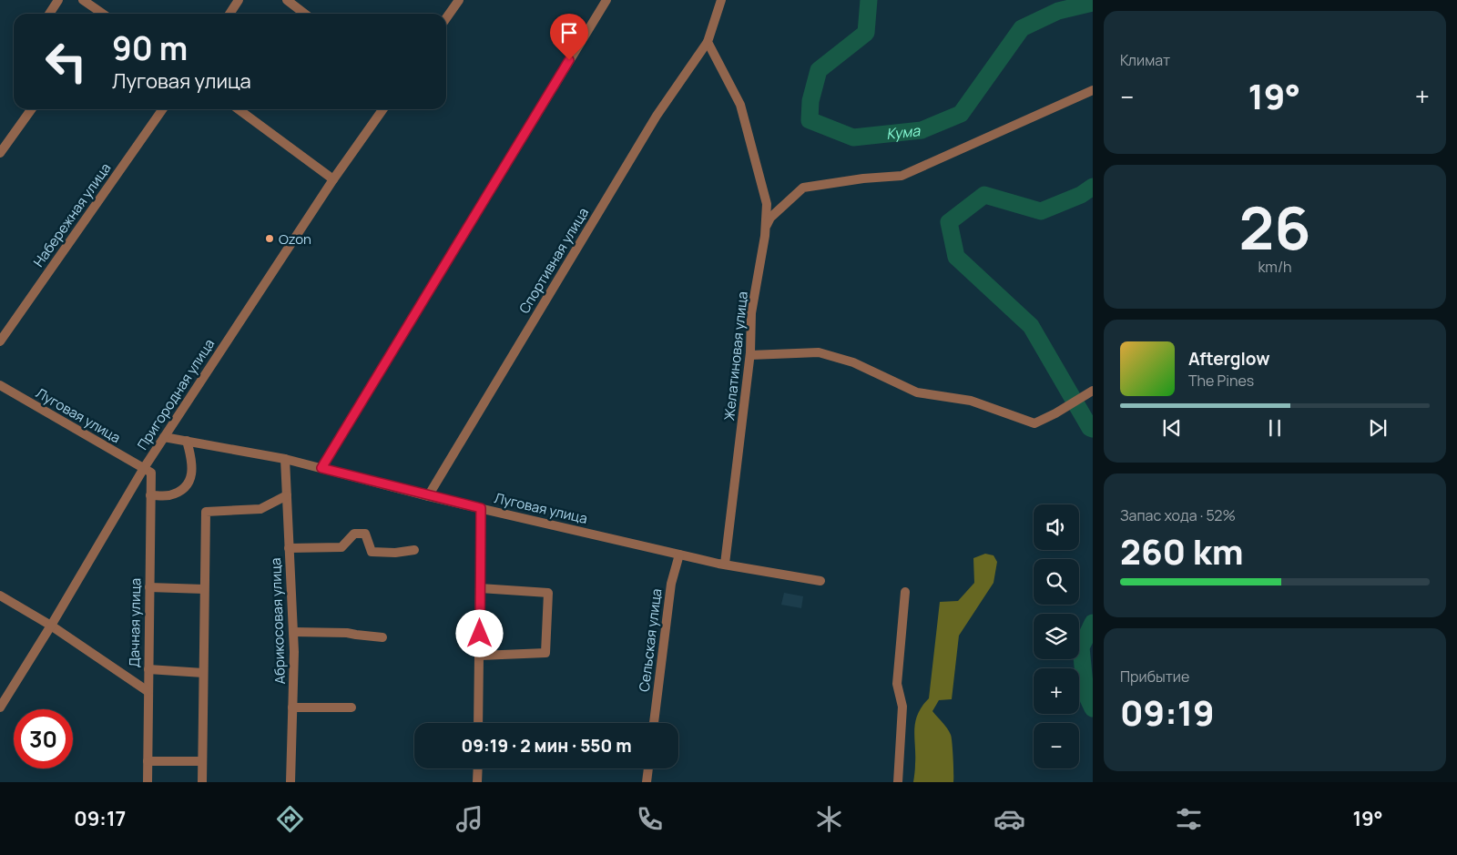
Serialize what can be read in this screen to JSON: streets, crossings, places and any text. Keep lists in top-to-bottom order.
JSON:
{
  "streets": {
    "street": [
      "Набережная улица",
      "Спортивная улица",
      "Желатиновая улица",
      "Пригородная улица",
      "Луговая улица",
      "Абрикосовая улица",
      "Дачная улица",
      "Сельская улица"
    ]
  },
  "crossings": [
    ["Спортивная улица", "Желатиновая улица"],
    ["Спортивная улица", "Луговая улица"],
    ["Желатиновая улица", "Луговая улица"],
    ["Пригородная улица", "Луговая улица"],
    ["Пригородная улица", "Дачная улица"],
    ["Луговая улица", "Абрикосовая улица"],
    ["Луговая улица", "Дачная улица"],
    ["Луговая улица", "Сельская улица"]
  ],
  "water": ["Кума"],
  "places": ["Ozon"],
  "page": {
    "tile": [
      "Климат",
      ["26", "km/h"],
      ["Запас хода · 52%", "260 km"],
      ["Прибытие", "09:19"]
    ],
    "turn": ["90 m", "Луговая улица"],
    "heat": ["−", "19°", "+"],
    "song": ["Afterglow", "The Pines"],
    "map_buttons": ["+", "−"],
    "limit": "30",
    "trip": "09:19 · 2 мин · 550 m",
    "tabs": ["09:17", "19°"]
  }
}
